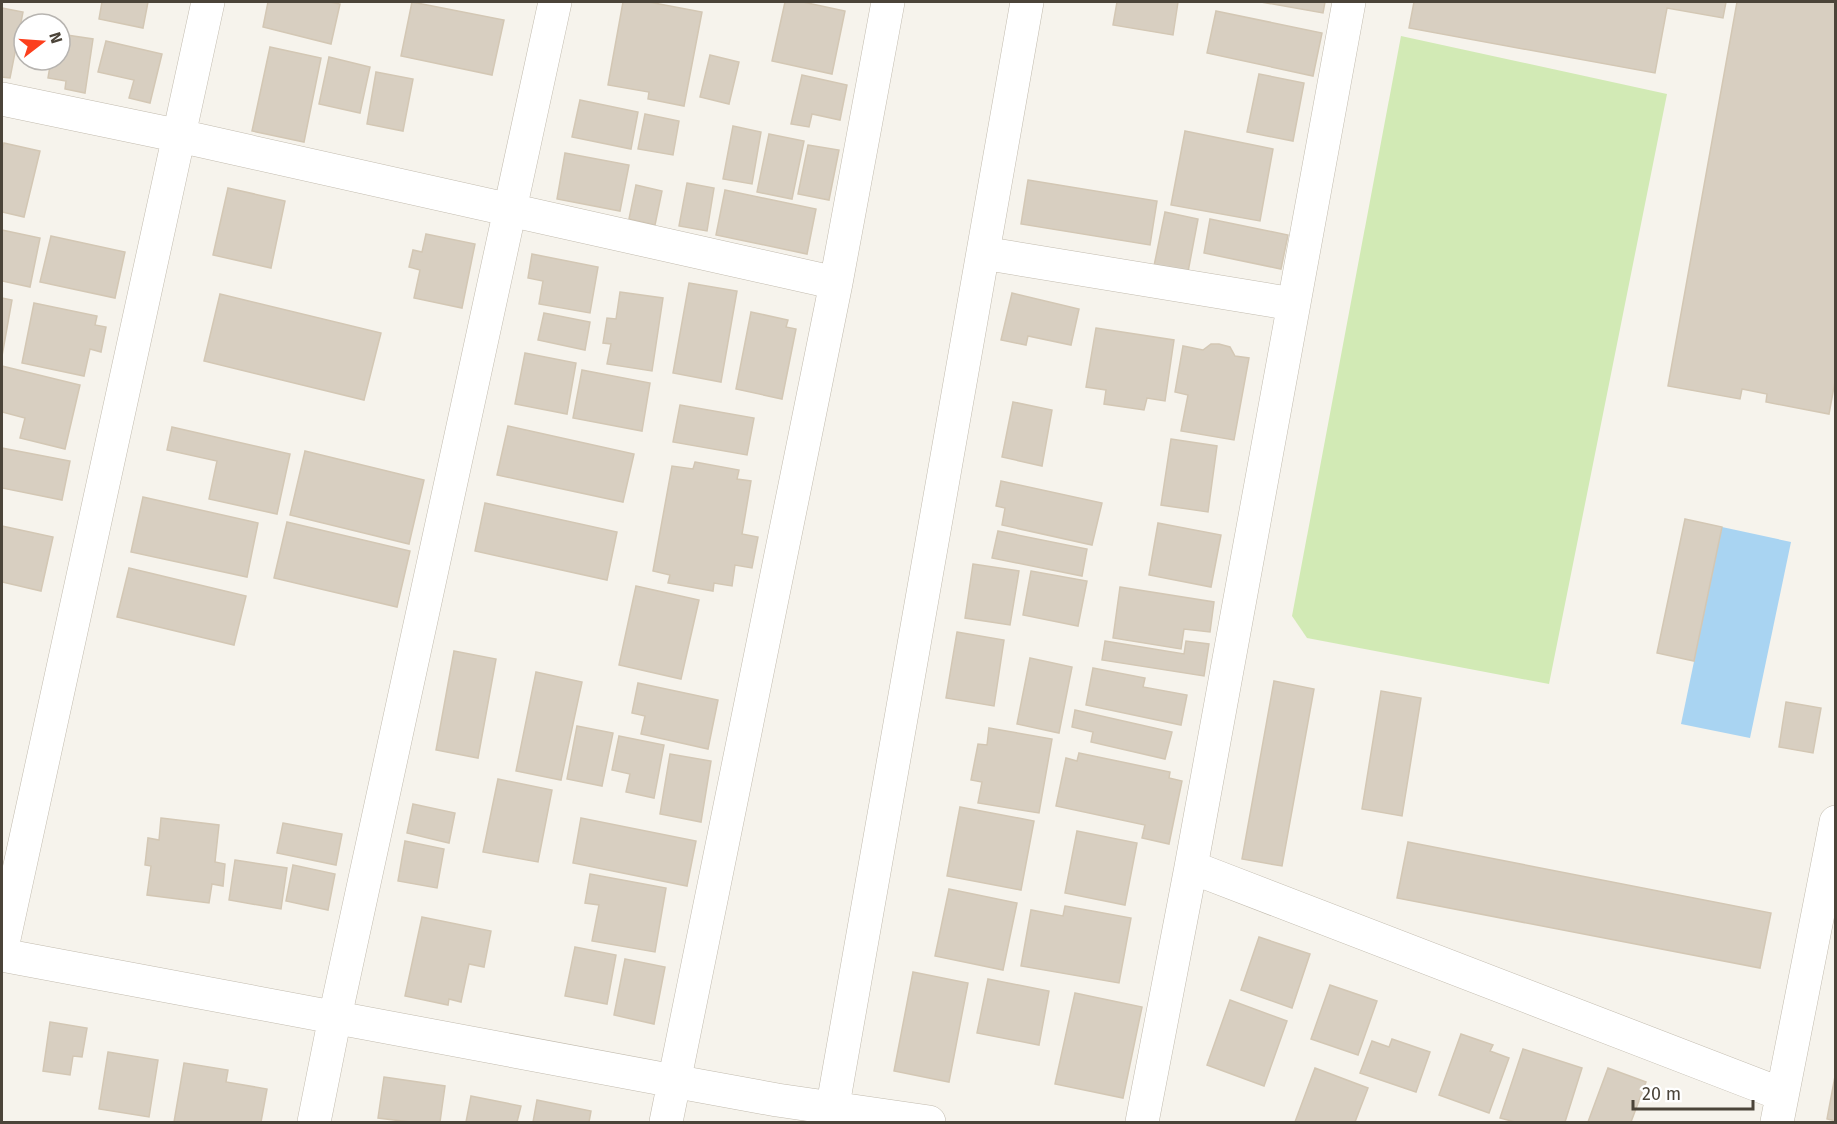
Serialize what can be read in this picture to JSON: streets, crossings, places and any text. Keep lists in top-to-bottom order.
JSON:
{
  "scale_bar": "20 m",
  "north": "right"
}
